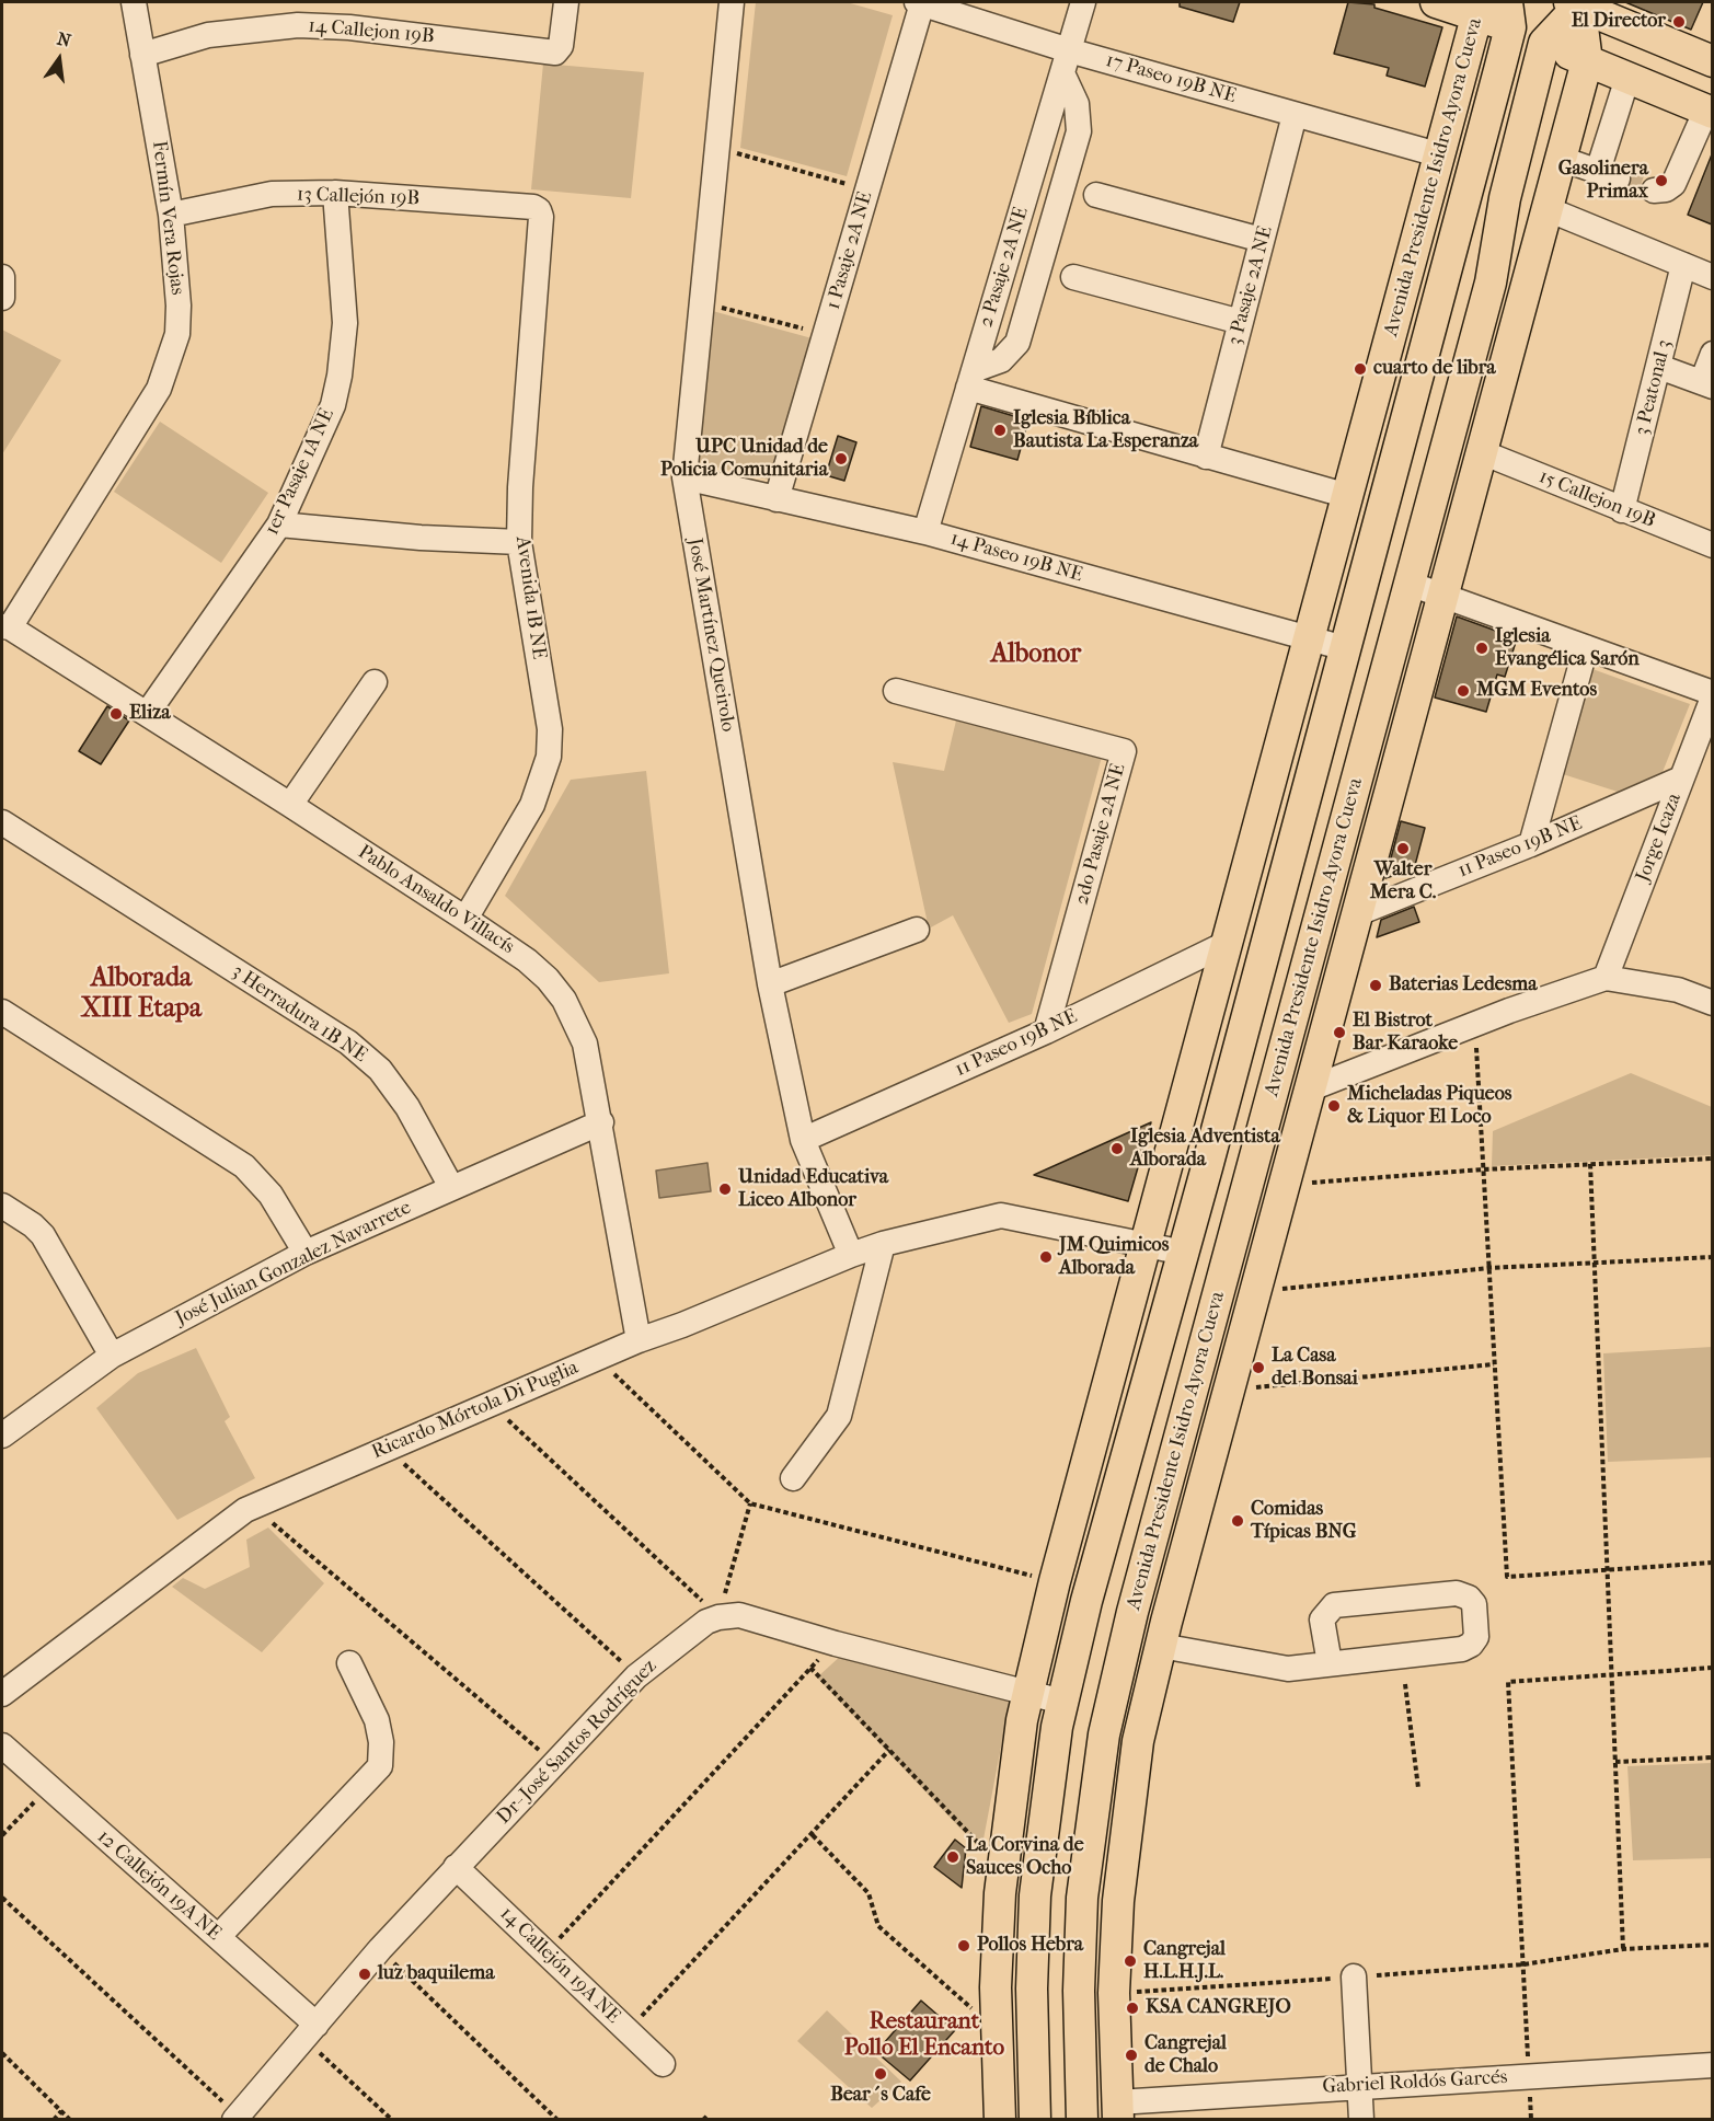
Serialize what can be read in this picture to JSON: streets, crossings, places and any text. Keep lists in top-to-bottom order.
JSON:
{
  "streets": {
    "main road": ["Avenida Presidente Isidro Ayora Cueva", "Gabriel Roldós Garcés"],
    "street": [
      "14 Callejon 19B",
      "17 Paseo 19B NE",
      "13 Callejón 19B",
      "Fermín Vera Rojas",
      "1 Pasaje 2A NE",
      "2 Pasaje 2A NE",
      "3 Pasaje 2A NE",
      "3 Peatonal 3",
      "1er Pasaje 1A NE",
      "15 Callejon 19B",
      "14 Paseo 19B NE",
      "Avenida 1B NE",
      "José Martínez Queirolo",
      "2do Pasaje 2A NE",
      "Jorge Icaza",
      "11 Paseo 19B NE",
      "Pablo Ansaldo Villacís",
      "3 Herradura 1B NE",
      "José Julian Gonzalez Navarrete",
      "Ricardo Mórtola Di Puglia",
      "Dr- José Santos Rodríguez",
      "12 Callejón 19A NE",
      "14 Callejón 19A NE"
    ]
  },
  "crossings": [
    ["14 Callejon 19B", "Fermín Vera Rojas"],
    ["17 Paseo 19B NE", "1 Pasaje 2A NE"],
    ["17 Paseo 19B NE", "2 Pasaje 2A NE"],
    ["17 Paseo 19B NE", "3 Pasaje 2A NE"],
    ["Avenida Presidente Isidro Ayora Cueva", "15 Callejon 19B"],
    ["Avenida Presidente Isidro Ayora Cueva", "14 Paseo 19B NE"],
    ["Avenida Presidente Isidro Ayora Cueva", "11 Paseo 19B NE"],
    ["Avenida Presidente Isidro Ayora Cueva", "Ricardo Mórtola Di Puglia"],
    ["Avenida Presidente Isidro Ayora Cueva", "Dr- José Santos Rodríguez"],
    ["Avenida Presidente Isidro Ayora Cueva", "Gabriel Roldós Garcés"],
    ["13 Callejón 19B", "Fermín Vera Rojas"],
    ["13 Callejón 19B", "1er Pasaje 1A NE"],
    ["13 Callejón 19B", "Avenida 1B NE"],
    ["Fermín Vera Rojas", "Pablo Ansaldo Villacís"],
    ["1 Pasaje 2A NE", "14 Paseo 19B NE"],
    ["2 Pasaje 2A NE", "14 Paseo 19B NE"],
    ["3 Peatonal 3", "15 Callejon 19B"],
    ["1er Pasaje 1A NE", "Pablo Ansaldo Villacís"],
    ["14 Paseo 19B NE", "José Martínez Queirolo"],
    ["Avenida 1B NE", "Pablo Ansaldo Villacís"],
    ["José Martínez Queirolo", "11 Paseo 19B NE"],
    ["José Martínez Queirolo", "Ricardo Mórtola Di Puglia"],
    ["2do Pasaje 2A NE", "11 Paseo 19B NE"],
    ["Jorge Icaza", "11 Paseo 19B NE"],
    ["Pablo Ansaldo Villacís", "José Julian Gonzalez Navarrete"],
    ["Pablo Ansaldo Villacís", "Ricardo Mórtola Di Puglia"],
    ["3 Herradura 1B NE", "José Julian Gonzalez Navarrete"],
    ["Dr- José Santos Rodríguez", "12 Callejón 19A NE"],
    ["Dr- José Santos Rodríguez", "14 Callejón 19A NE"]
  ],
  "districts": ["Albonor", "Alborada XIII Etapa", "Restaurant Pollo El Encanto"],
  "places": [
    "El Director",
    "Gasolinera Primax",
    "cuarto de libra",
    "Iglesia Bíblica Bautista La Esperanza",
    "UPC Unidad de Policia Comunitaria",
    "Iglesia Evangélica Sarón",
    "MGM Eventos",
    "Eliza",
    "Walter Mera C.",
    "Baterias Ledesma",
    "El Bistrot Bar Karaoke",
    "Micheladas Piqueos & Liquor El Loco",
    "Iglesia Adventista Alborada",
    "Unidad Educativa Liceo Albonor",
    "JM Quimicos Alborada",
    "La Casa del Bonsai",
    "Comidas Típicas BNG",
    "La Corvina de Sauces Ocho",
    "Pollos Hebra",
    "Cangrejal H.L.H.J.L.",
    "luz baquilema",
    "KSA CANGREJO",
    "Cangrejal de Chalo",
    "Bear´s Cafe"
  ],
  "north": "top"
}
